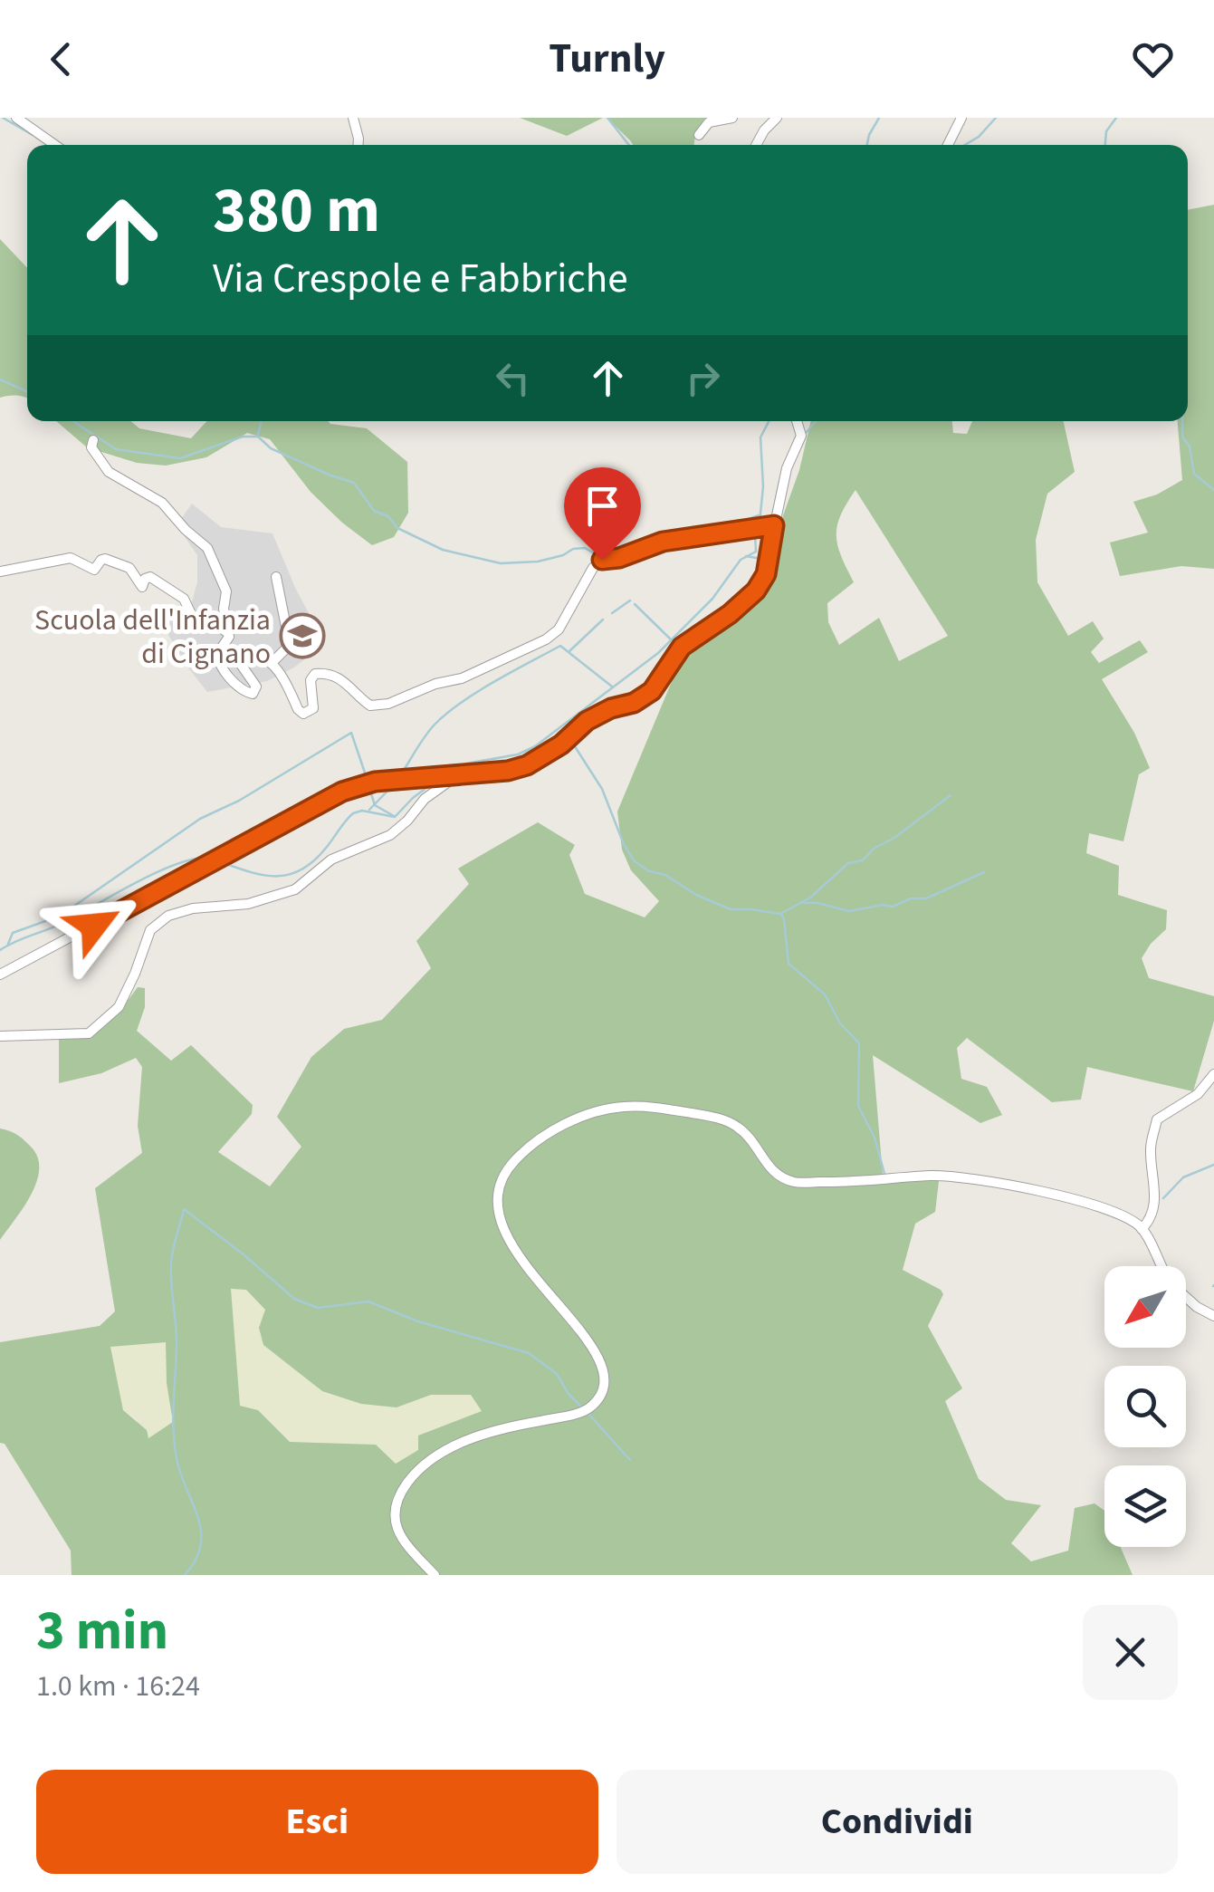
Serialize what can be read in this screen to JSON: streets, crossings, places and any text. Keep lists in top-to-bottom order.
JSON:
{
  "places": {
    "school or university": ["Scuola dell'Infanzia di Cignano"]
  },
  "north": "bottom left",
  "page": {
    "header": "Turnly",
    "turn": ["380 m", "Via Crespole e Fabbriche"],
    "heading": ["3 min", "1.0 km · 16:24"],
    "buttons": ["Esci", "Condividi"]
  }
}
